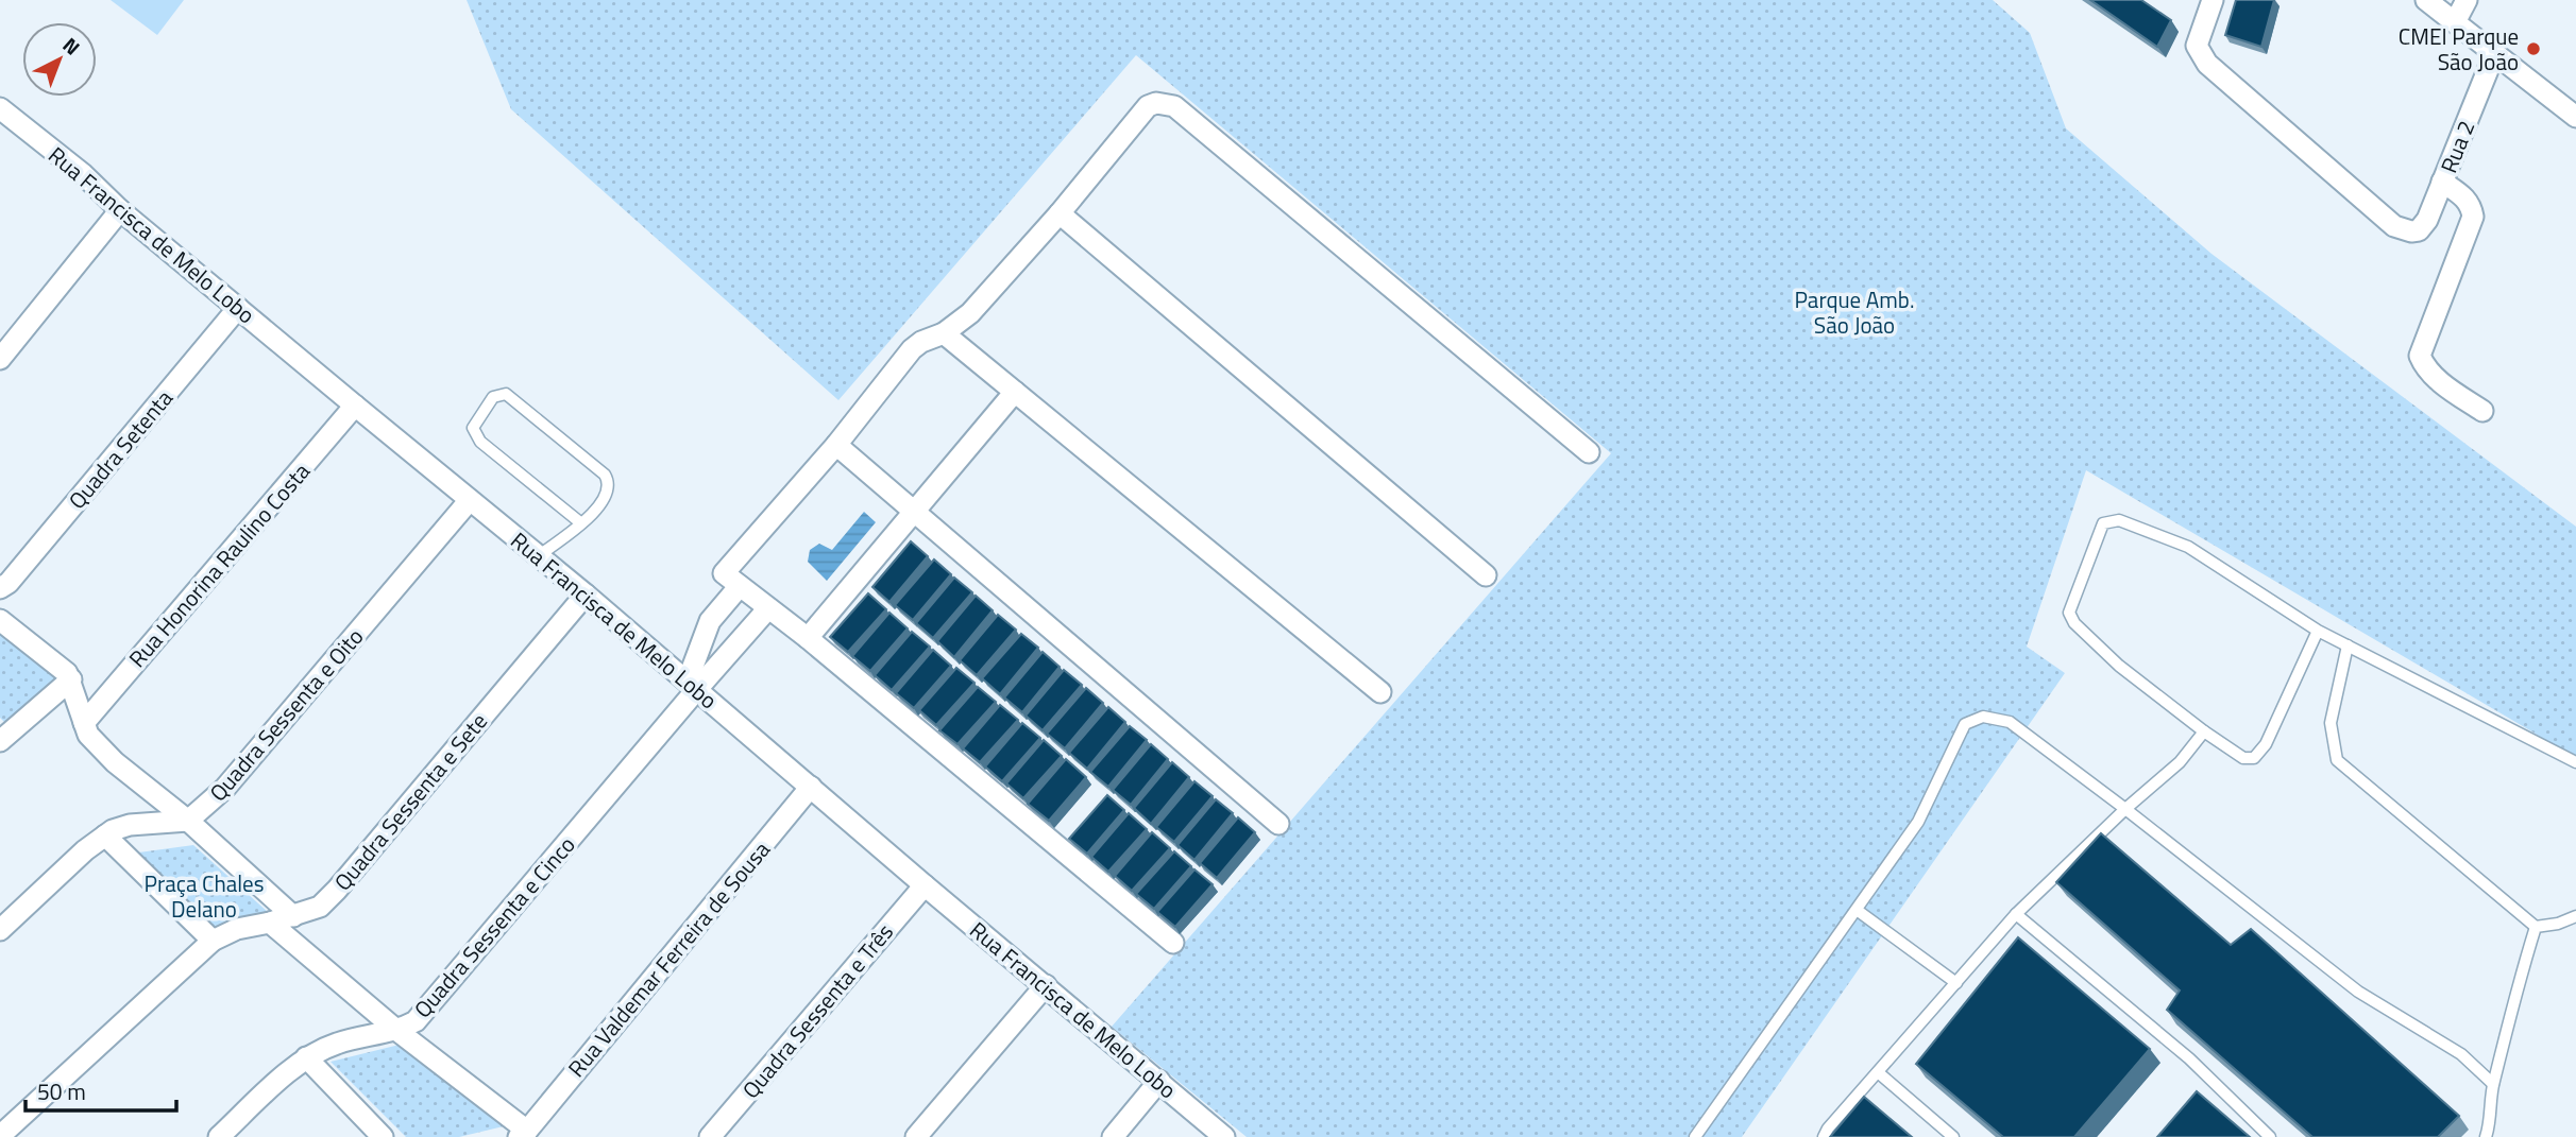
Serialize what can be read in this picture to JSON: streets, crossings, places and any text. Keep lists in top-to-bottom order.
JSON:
{
  "streets": {
    "street": [
      "Rua 2",
      "Rua Francisca de Melo Lobo",
      "Quadra Setenta",
      "Rua Honorina Raulino Costa",
      "Quadra Sessenta e Oito",
      "Quadra Sessenta e Sete",
      "Quadra Sessenta e Cinco",
      "Rua Valdemar Ferreira de Sousa",
      "Quadra Sessenta e Três"
    ]
  },
  "crossings": [
    ["Rua Francisca de Melo Lobo", "Quadra Setenta"],
    ["Rua Francisca de Melo Lobo", "Rua Honorina Raulino Costa"],
    ["Rua Francisca de Melo Lobo", "Quadra Sessenta e Oito"],
    ["Rua Francisca de Melo Lobo", "Quadra Sessenta e Sete"],
    ["Rua Francisca de Melo Lobo", "Quadra Sessenta e Cinco"],
    ["Rua Francisca de Melo Lobo", "Rua Valdemar Ferreira de Sousa"],
    ["Rua Francisca de Melo Lobo", "Quadra Sessenta e Três"]
  ],
  "parks": ["Parque Amb. São João", "Praça Chales Delano"],
  "places": ["CMEI Parque São João"],
  "scale_bar": "50 m",
  "north": "top right"
}
